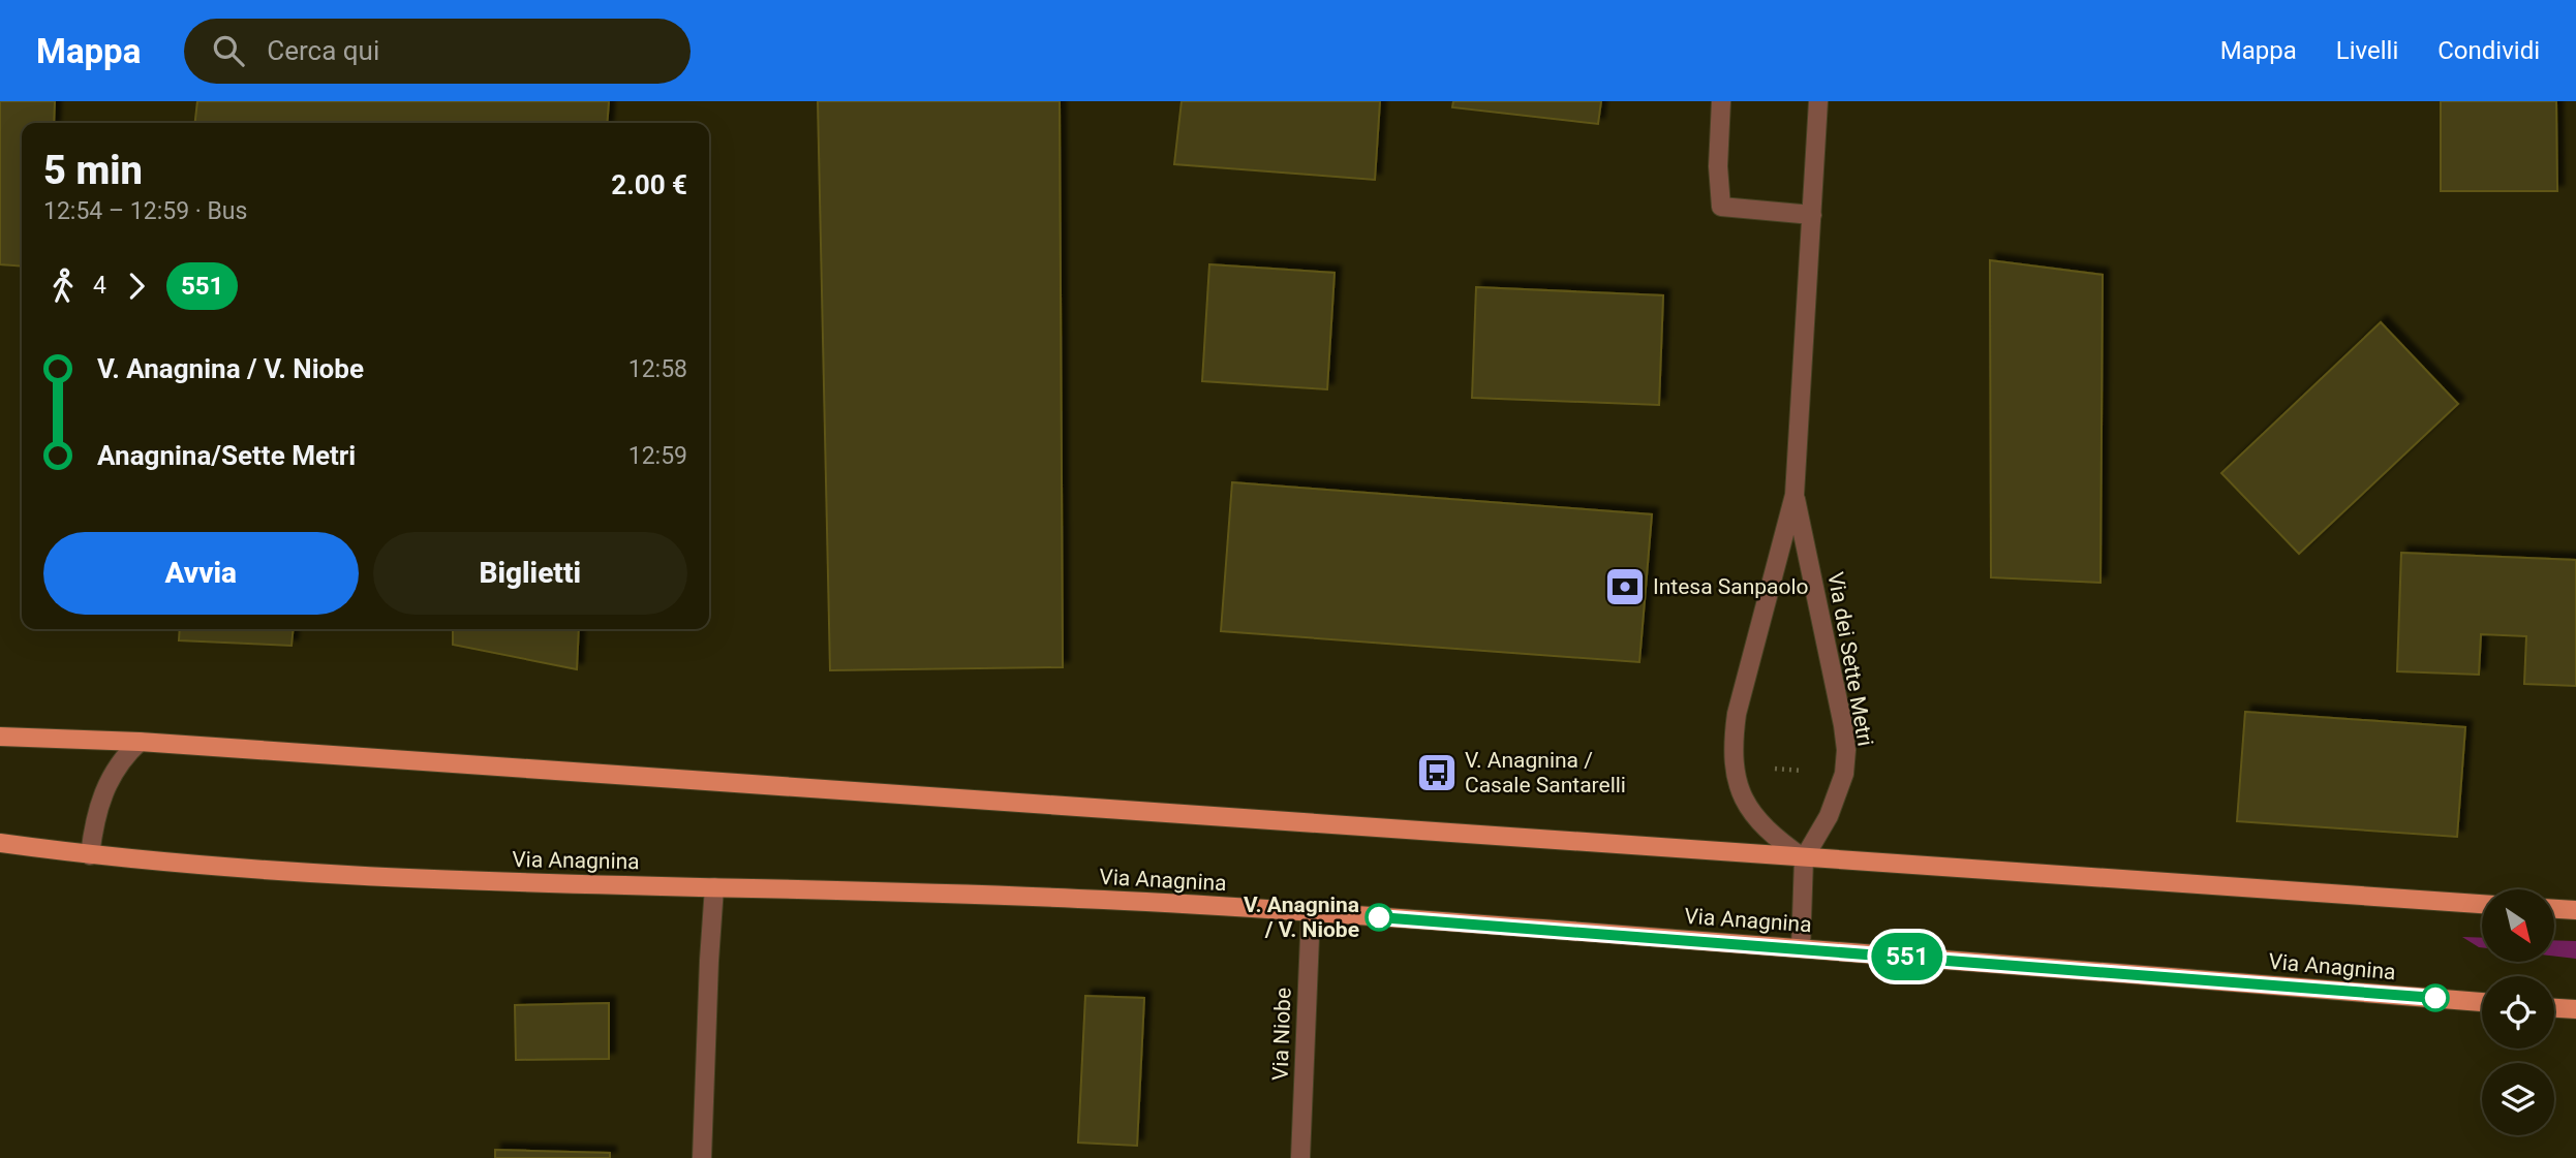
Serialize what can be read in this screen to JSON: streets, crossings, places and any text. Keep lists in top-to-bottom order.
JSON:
{
  "streets": {
    "main road": ["Via Anagnina"],
    "street": ["Via dei Sette Metri", "Via Niobe"]
  },
  "crossings": [
    ["Via Anagnina", "Via Niobe"]
  ],
  "places": {
    "bank": ["Intesa Sanpaolo"],
    "bus stop": ["V. Anagnina / Casale Santarelli"],
    "other": ["V. Anagnina / V. Niobe"]
  },
  "lines": ["bus line 551"],
  "north": "bottom right",
  "page": {
    "header": "Mappa",
    "search": "Cerca qui",
    "nav": ["Mappa", "Livelli", "Condividi"],
    "on_map": "551",
    "heading": ["5 min", "12:54 – 12:59 · Bus", "2.00 €"],
    "legs": ["4", "551"],
    "list": [
      {
        "name": "V. Anagnina / V. Niobe",
        "value": "12:58"
      },
      {
        "name": "Anagnina/Sette Metri",
        "value": "12:59"
      }
    ],
    "buttons": ["Avvia", "Biglietti"]
  }
}
